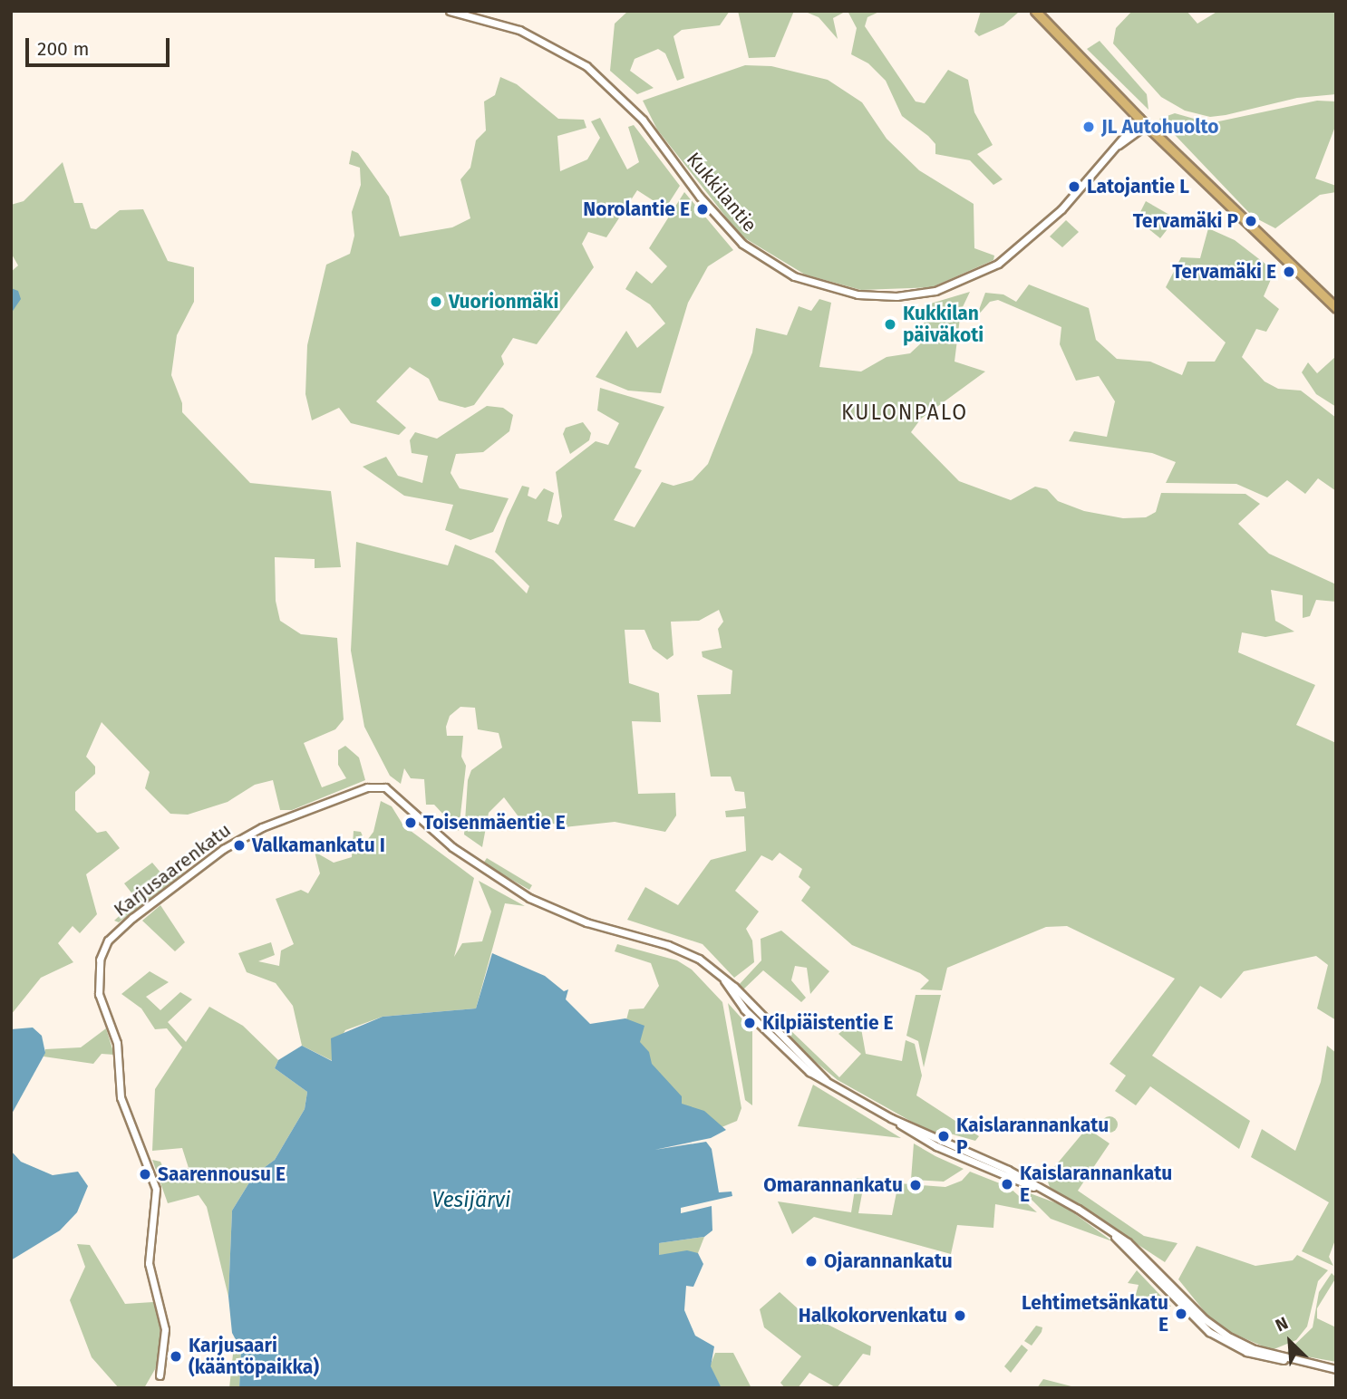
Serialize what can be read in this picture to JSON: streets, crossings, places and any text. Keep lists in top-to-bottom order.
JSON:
{
  "streets": {
    "street": ["Kukkilantie", "Karjusaarenkatu"]
  },
  "districts": ["KULONPALO"],
  "water": ["Vesijärvi"],
  "places": [
    "JL Autohuolto",
    "Latojantie L",
    "Norolantie E",
    "Tervamäki P",
    "Tervamäki E",
    "Vuorionmäki",
    "Kukkilan päiväkoti",
    "Toisenmäentie E",
    "Valkamankatu I",
    "Kilpiäistentie E",
    "Kaislarannankatu P",
    "Saarennousu E",
    "Kaislarannankatu E",
    "Omarannankatu",
    "Ojarannankatu",
    "Lehtimetsänkatu E",
    "Halkokorvenkatu",
    "Karjusaari (kääntöpaikka)"
  ],
  "scale_bar": "200 m",
  "north": "top left"
}
